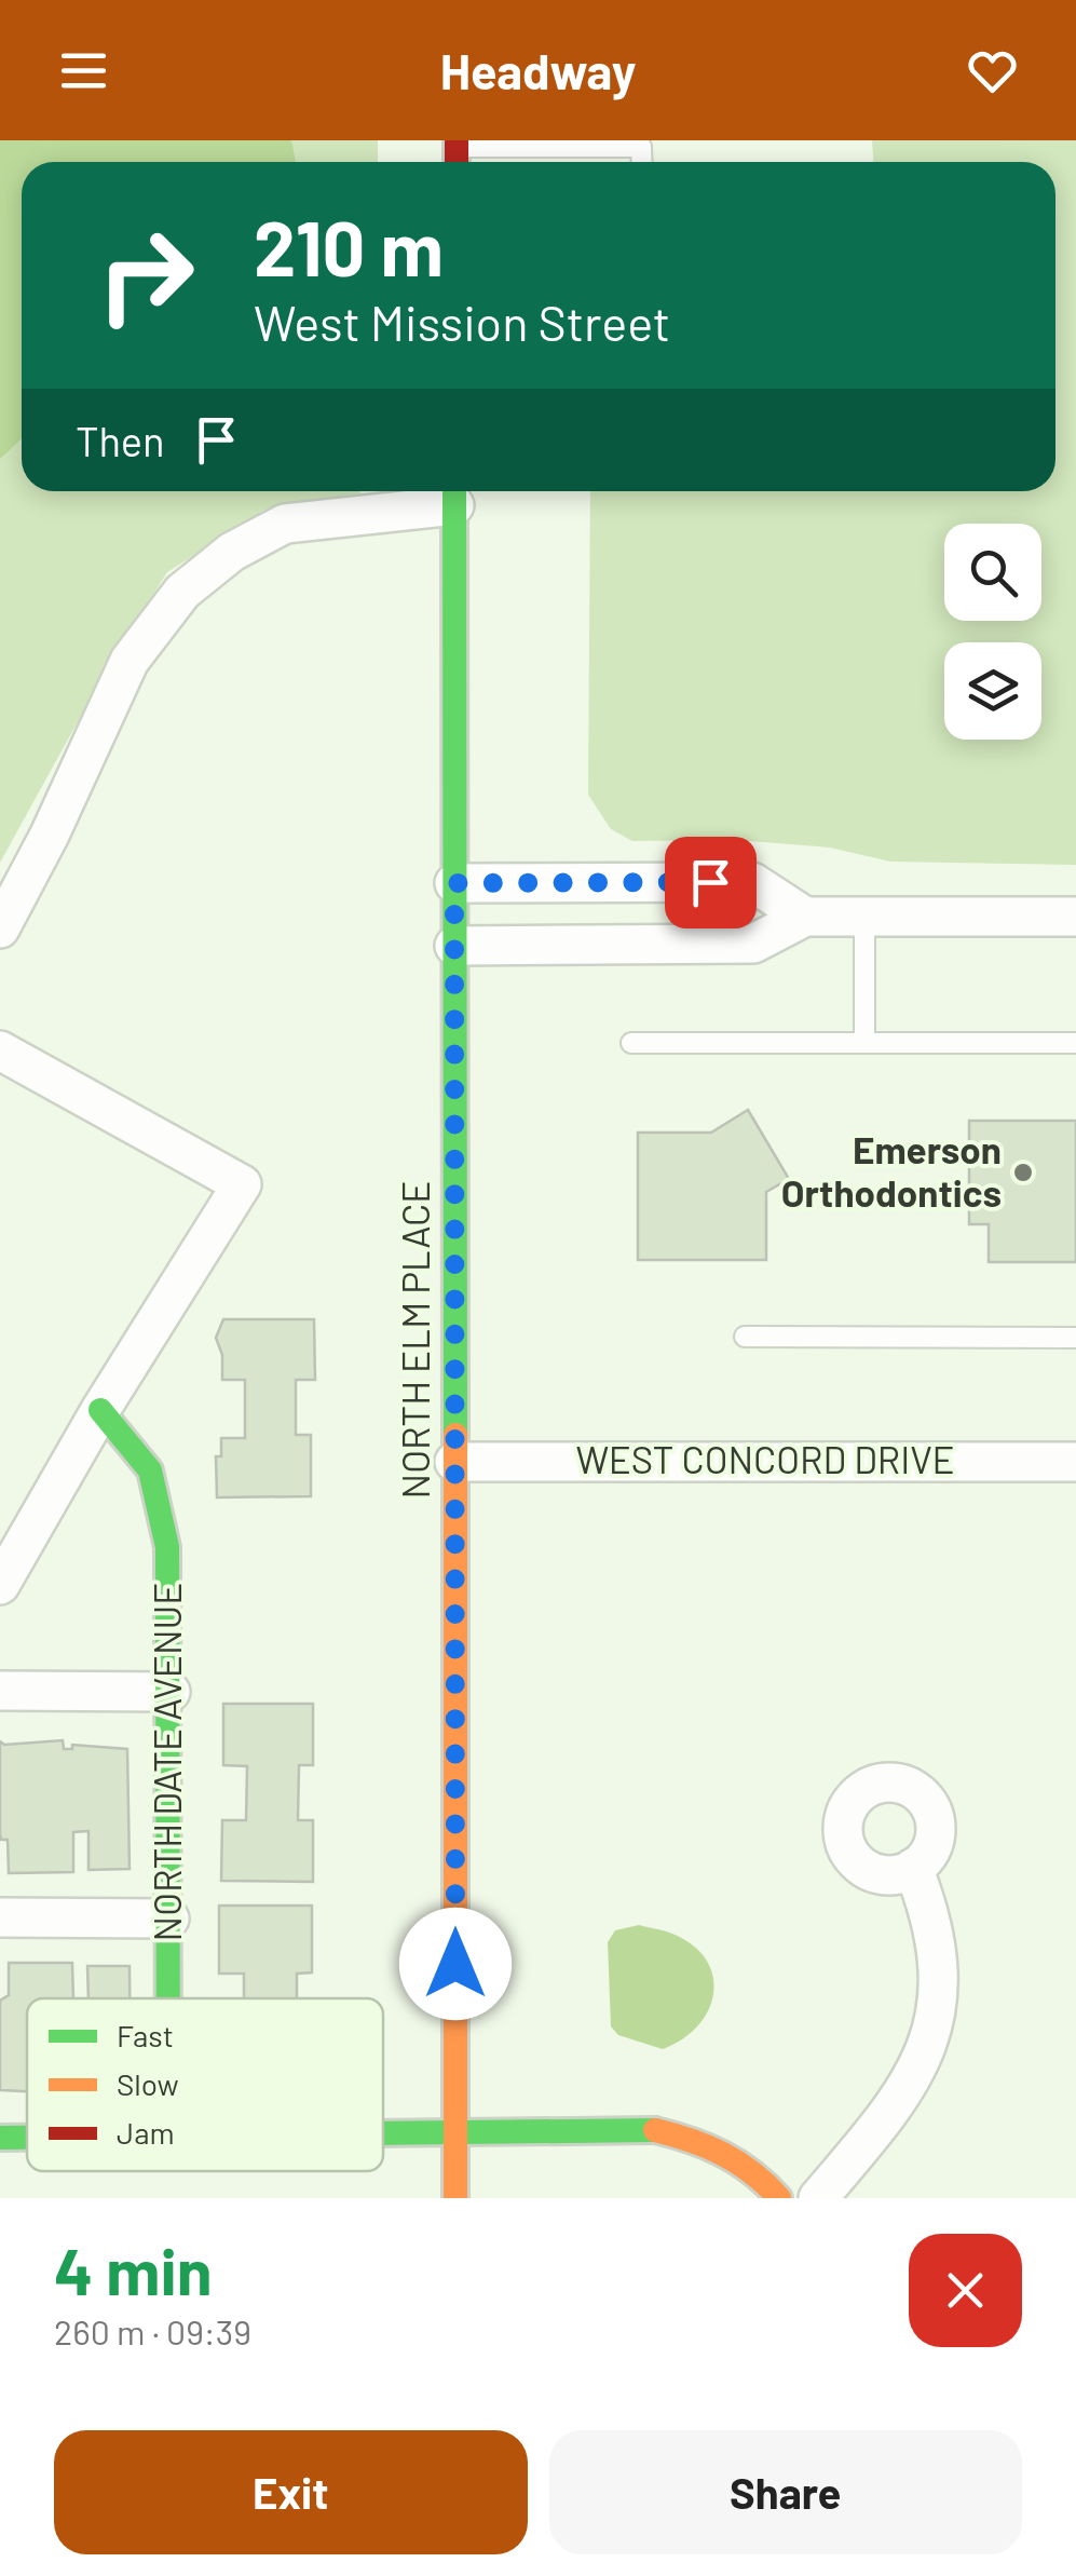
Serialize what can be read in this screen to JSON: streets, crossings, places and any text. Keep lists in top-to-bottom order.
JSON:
{
  "streets": {
    "main road": ["NORTH ELM PLACE", "NORTH DATE AVENUE"],
    "street": ["WEST CONCORD DRIVE"]
  },
  "crossings": [
    ["NORTH ELM PLACE", "WEST CONCORD DRIVE"]
  ],
  "places": ["Emerson Orthodontics"],
  "legend": ["Fast", "Slow", "Jam"],
  "page": {
    "header": "Headway",
    "turn": ["210 m", "West Mission Street"],
    "then": "Then",
    "heading": ["4 min", "260 m · 09:39"],
    "buttons": ["Exit", "Share"]
  }
}
